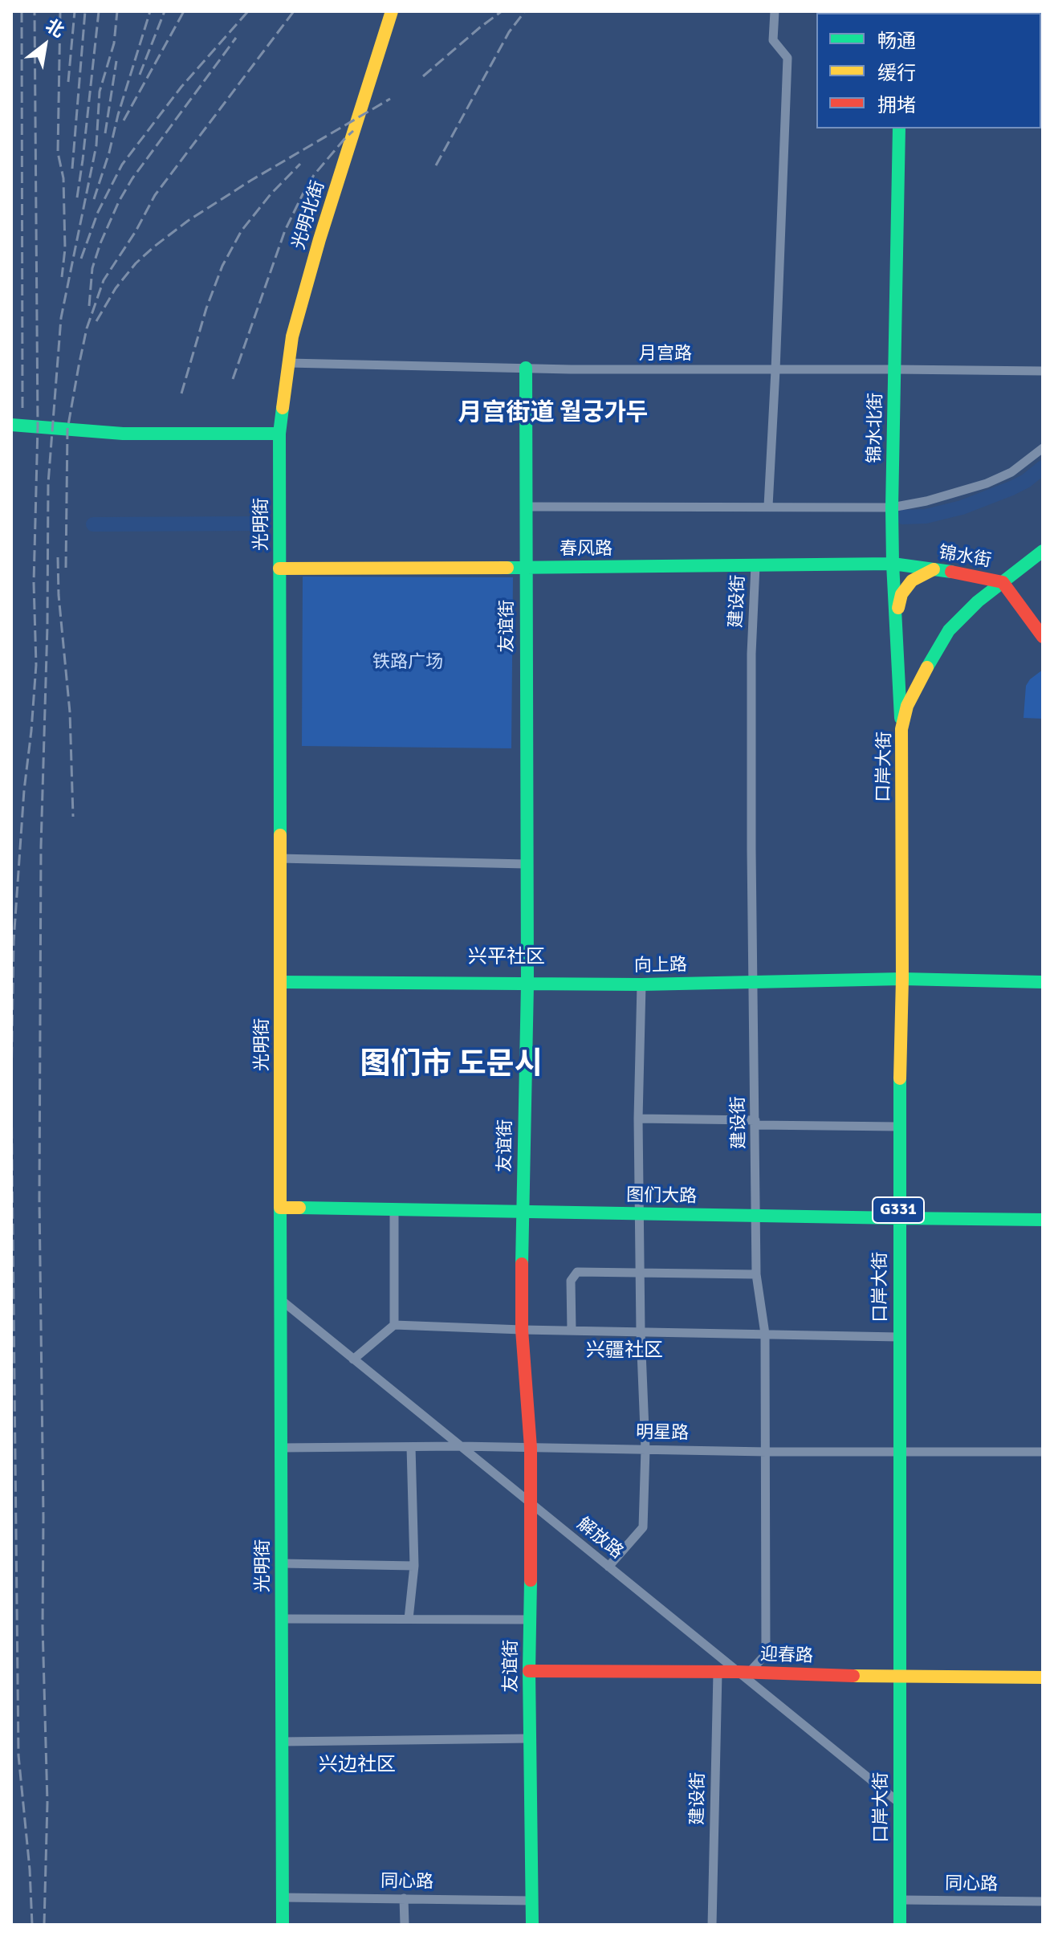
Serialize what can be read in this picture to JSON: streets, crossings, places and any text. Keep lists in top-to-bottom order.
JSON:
{
  "streets": {
    "main road": [
      "光明北街",
      "锦水北街",
      "光明街",
      "春风路",
      "锦水街",
      "友谊街",
      "口岸大街",
      "向上路",
      "图们大路",
      "G331",
      "迎春路"
    ],
    "street": [
      "月宫路",
      "建设街",
      "明星路",
      "解放路",
      "同心路"
    ]
  },
  "crossings": [
    ["光明北街", "月宫路"],
    ["光明北街", "光明街"],
    ["月宫路", "锦水北街"],
    ["月宫路", "友谊街"],
    ["锦水北街", "春风路"],
    ["锦水北街", "锦水街"],
    ["锦水北街", "口岸大街"],
    ["光明街", "春风路"],
    ["光明街", "向上路"],
    ["光明街", "图们大路"],
    ["光明街", "明星路"],
    ["光明街", "解放路"],
    ["光明街", "同心路"],
    ["春风路", "锦水街"],
    ["春风路", "建设街"],
    ["春风路", "友谊街"],
    ["锦水街", "口岸大街"],
    ["建设街", "向上路"],
    ["建设街", "图们大路"],
    ["建设街", "明星路"],
    ["建设街", "解放路"],
    ["建设街", "迎春路"],
    ["友谊街", "向上路"],
    ["友谊街", "图们大路"],
    ["友谊街", "明星路"],
    ["友谊街", "解放路"],
    ["友谊街", "迎春路"],
    ["友谊街", "同心路"],
    ["口岸大街", "向上路"],
    ["口岸大街", "图们大路"],
    ["口岸大街", "明星路"],
    ["口岸大街", "解放路"],
    ["口岸大街", "迎春路"],
    ["口岸大街", "同心路"],
    ["明星路", "解放路"],
    ["解放路", "迎春路"]
  ],
  "districts": [
    "月宫街道 월궁가두",
    "兴平社区",
    "图们市 도문시",
    "兴疆社区",
    "兴边社区"
  ],
  "parks": ["铁路广场"],
  "legend": ["畅通", "缓行", "拥堵"],
  "north": "top right"
}
